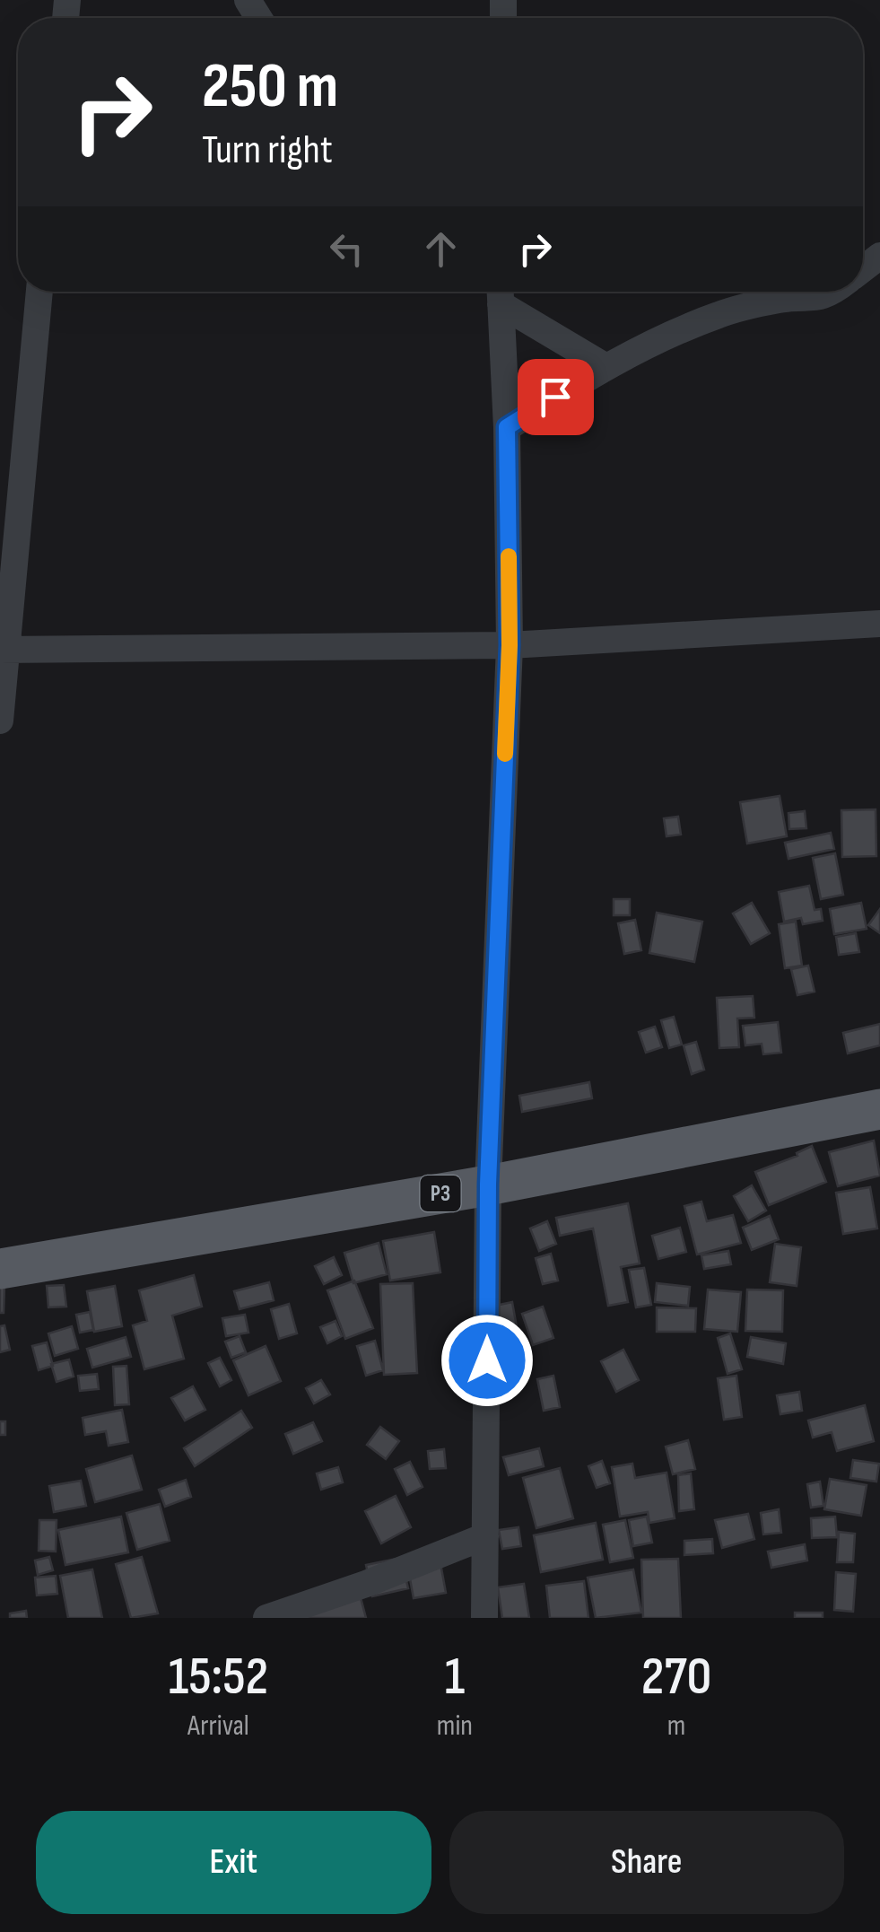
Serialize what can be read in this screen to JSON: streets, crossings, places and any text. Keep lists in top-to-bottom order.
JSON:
{
  "streets": {
    "main road": ["P3"]
  },
  "page": {
    "turn": ["250 m", "Turn right"],
    "eta": [
      "15:52",
      "Arrival",
      "1",
      "min",
      "270",
      "m"
    ],
    "buttons": ["Exit", "Share"]
  }
}
